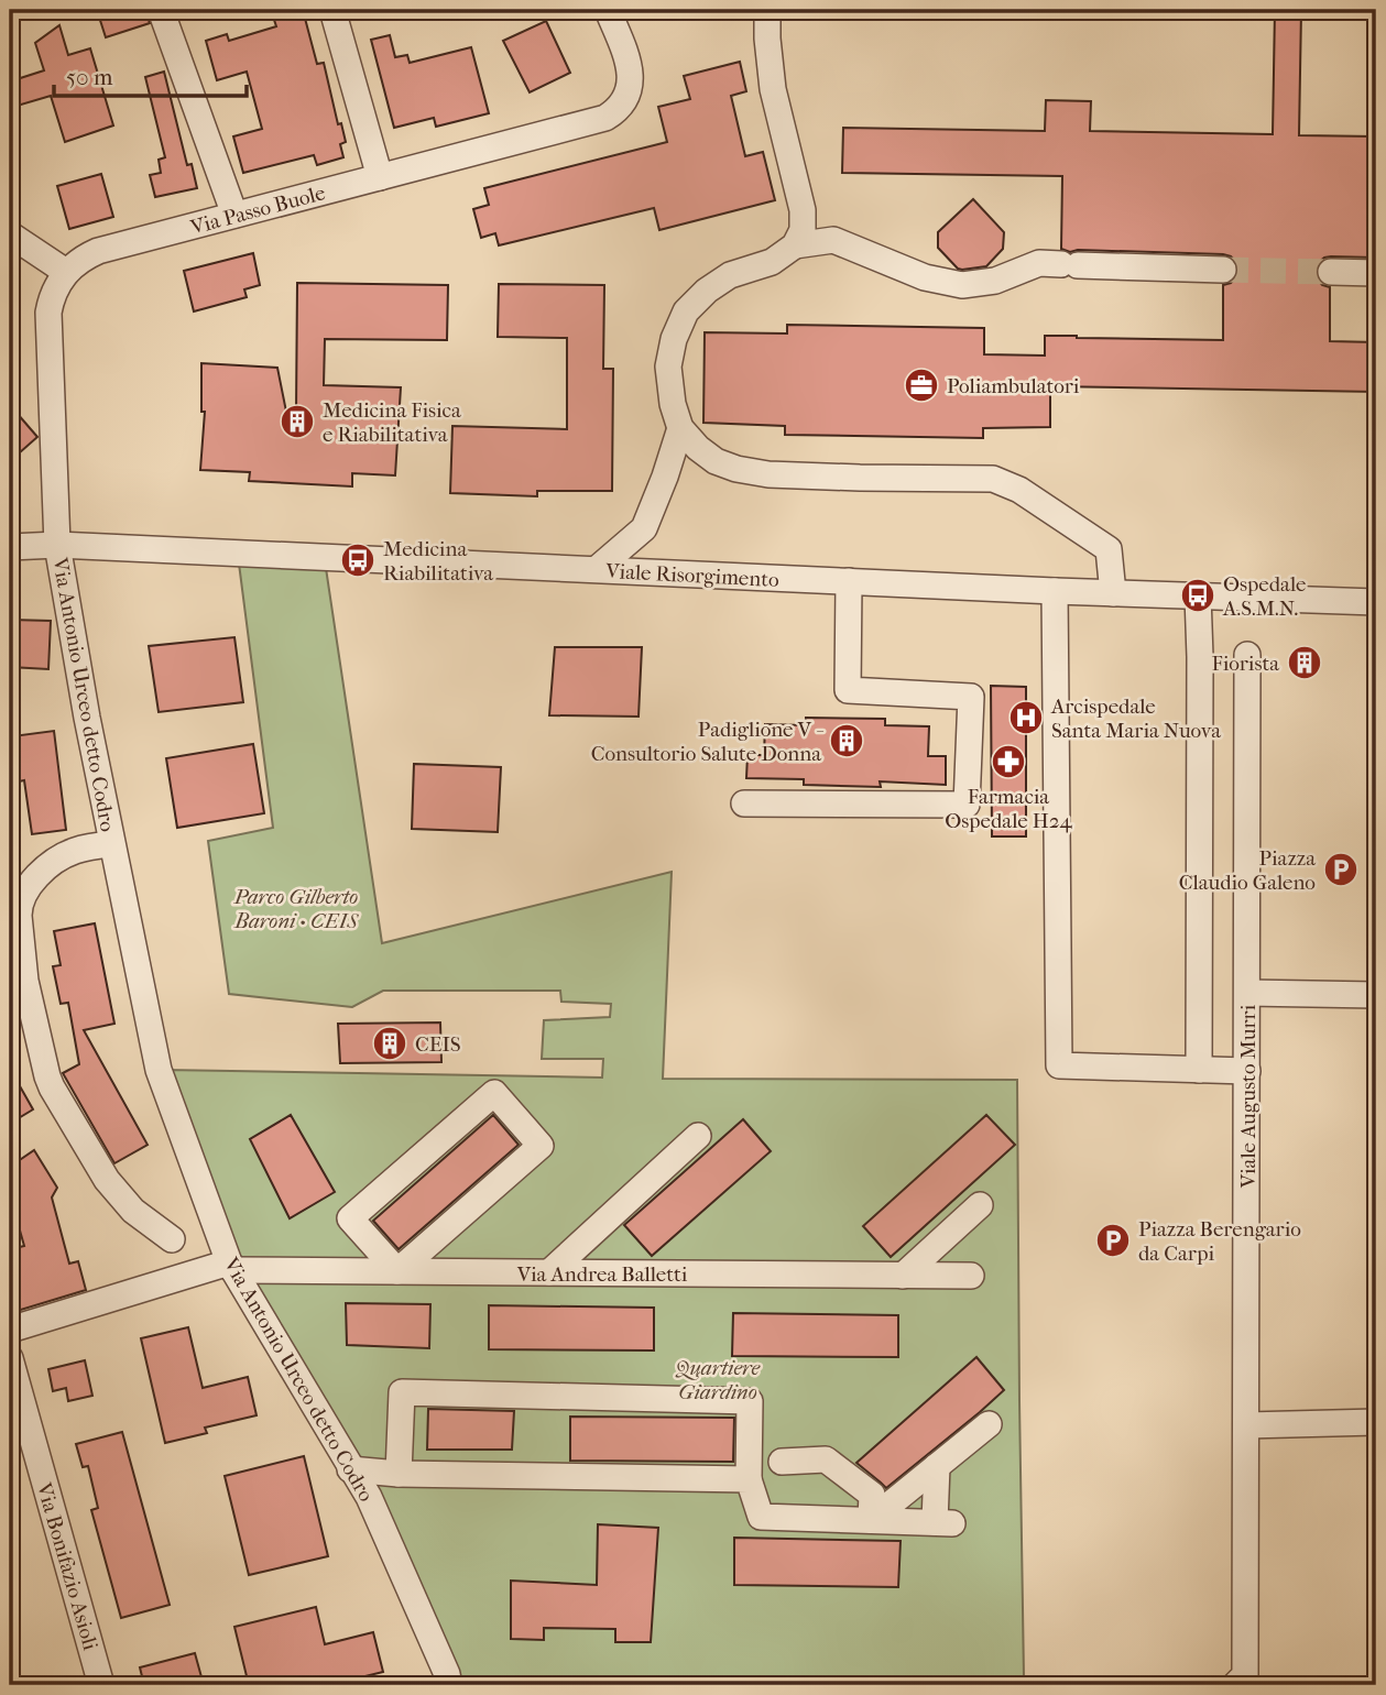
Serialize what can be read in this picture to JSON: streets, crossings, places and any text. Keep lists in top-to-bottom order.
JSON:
{
  "streets": {
    "street": [
      "Via Passo Buole",
      "Viale Risorgimento",
      "Via Antonio Urceo detto Codro",
      "Viale Augusto Murri",
      "Via Andrea Balletti",
      "Via Bonifazio Asioli"
    ]
  },
  "crossings": [
    ["Viale Risorgimento", "Via Antonio Urceo detto Codro"],
    ["Via Antonio Urceo detto Codro", "Via Andrea Balletti"]
  ],
  "parks": ["Parco Gilberto Baroni • CEIS", "Quartiere Giardino"],
  "places": {
    "office": ["Poliambulatori"],
    "building": [
      "Medicina Fisica e Riabilitativa",
      "Fiorista",
      "Padiglione V - Consultorio Salute Donna",
      "CEIS"
    ],
    "bus stop": ["Medicina Riabilitativa", "Ospedale A.S.M.N."],
    "hospital": ["Arcispedale Santa Maria Nuova"],
    "pharmacy": ["Farmacia Ospedale H24"],
    "parking": ["Piazza Claudio Galeno", "Piazza Berengario da Carpi"]
  },
  "scale_bar": "50 m"
}
